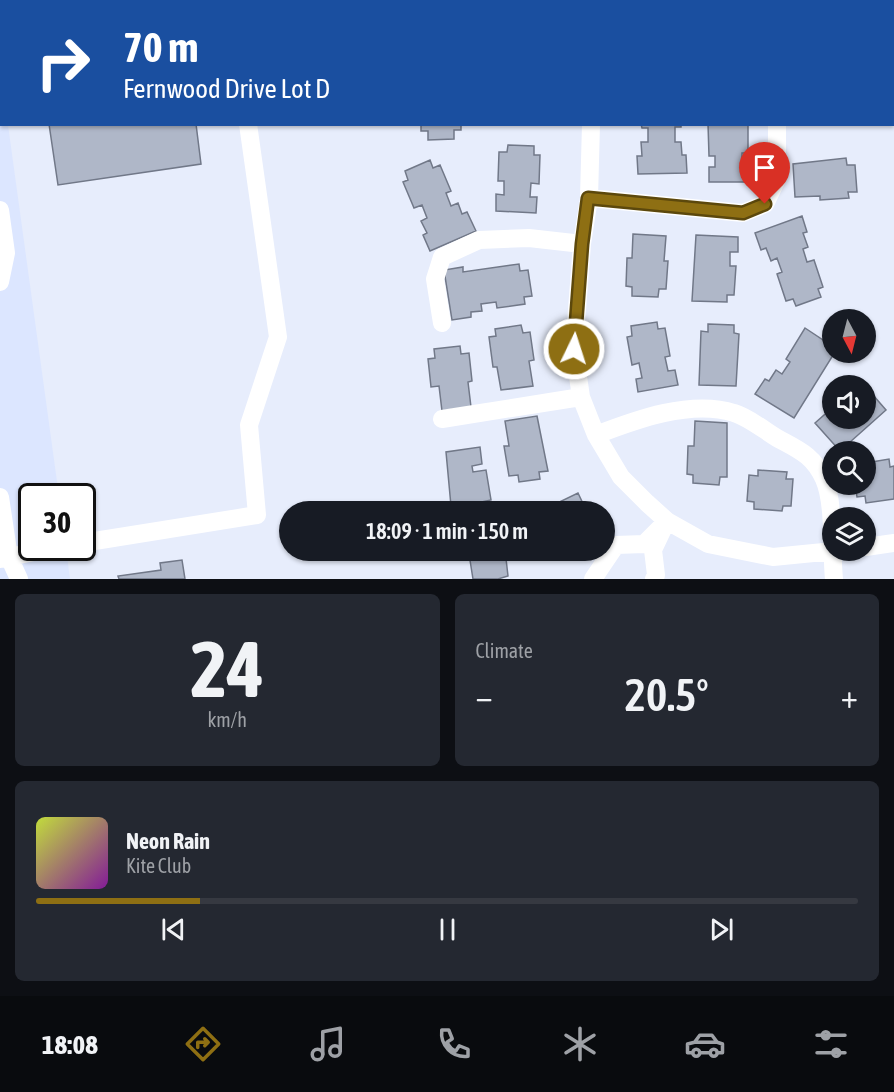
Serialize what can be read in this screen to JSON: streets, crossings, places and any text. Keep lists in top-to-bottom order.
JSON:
{
  "north": "bottom",
  "page": {
    "turn": ["70 m", "Fernwood Drive Lot D"],
    "limit": "30",
    "trip": "18:09 · 1 min · 150 m",
    "tile": [
      ["24", "km/h"],
      "Climate"
    ],
    "heat": ["−", "20.5°", "+"],
    "song": ["Neon Rain", "Kite Club"],
    "tabs": "18:08"
  }
}
